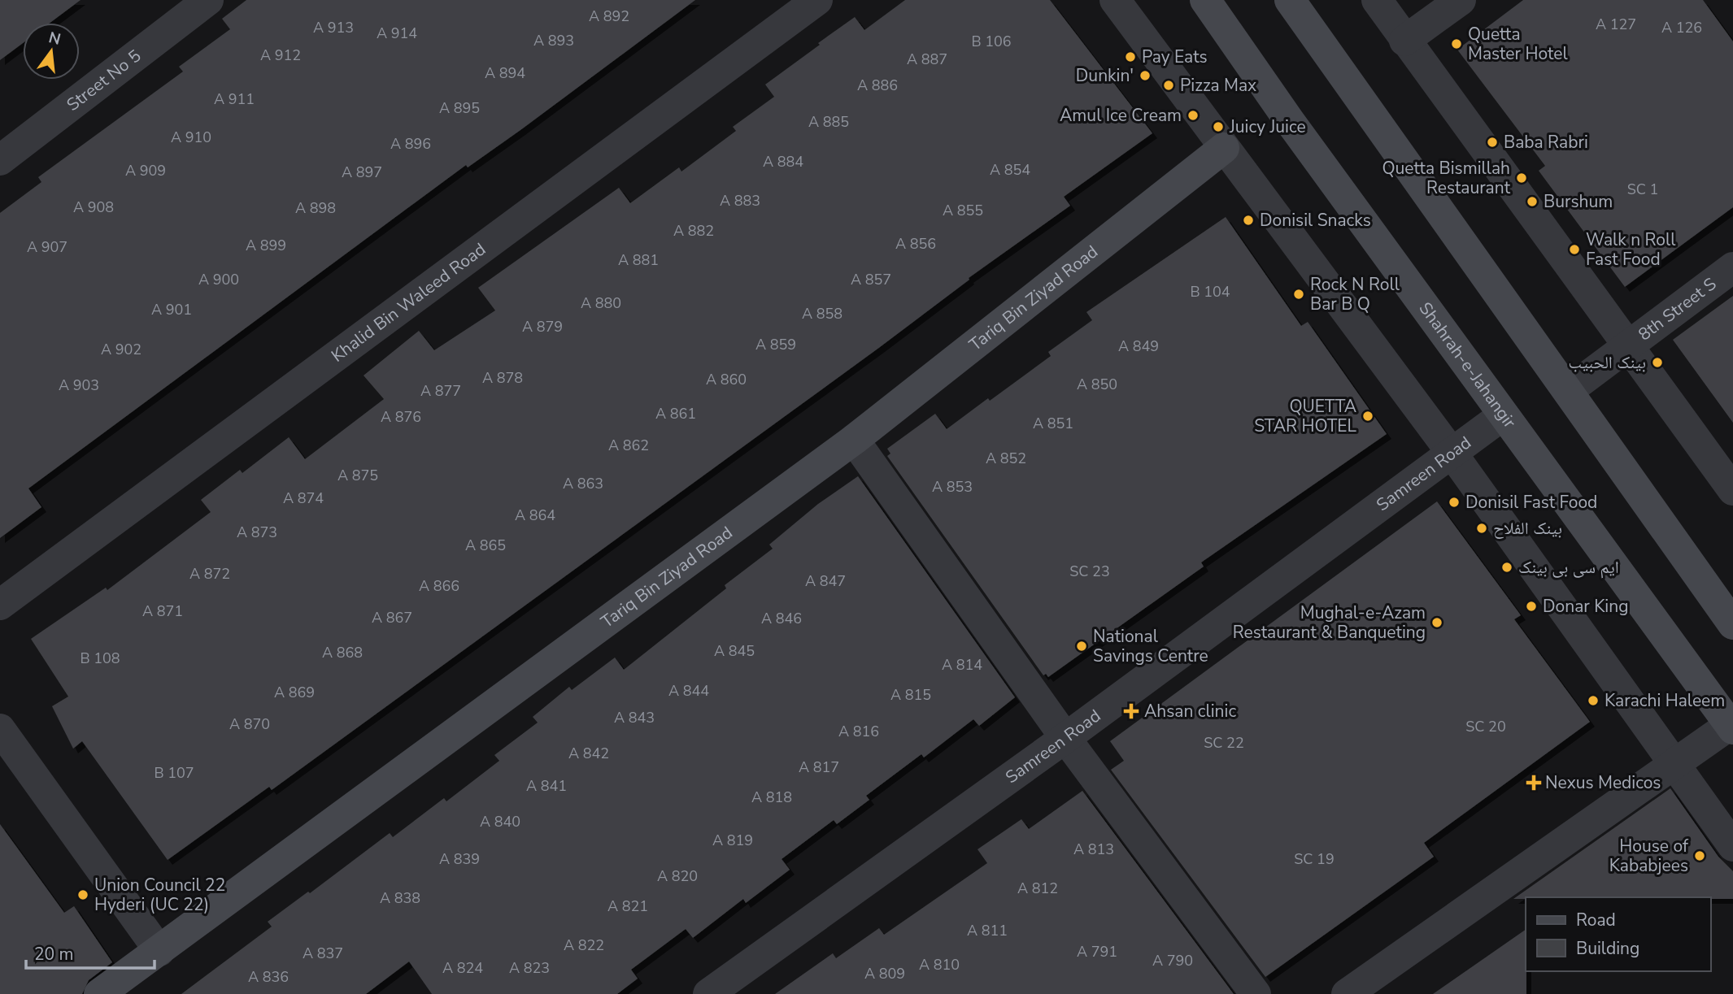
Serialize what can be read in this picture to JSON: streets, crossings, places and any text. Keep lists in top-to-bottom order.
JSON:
{
  "streets": {
    "main road": ["Tariq Bin Ziyad Road", "Shahrah-e-Jahangir"],
    "street": [
      "Street No 5",
      "Khalid Bin Waleed Road",
      "8th Street S",
      "Samreen Road"
    ]
  },
  "crossings": [
    ["Shahrah-e-Jahangir", "Samreen Road"]
  ],
  "places": {
    "other": [
      "Quetta Master Hotel",
      "Pay Eats",
      "Dunkin'",
      "Pizza Max",
      "Amul Ice Cream",
      "Juicy Juice",
      "Baba Rabri",
      "Quetta Bismillah Restaurant",
      "Burshum",
      "Donisil Snacks",
      "Walk n Roll Fast Food",
      "Rock N Roll Bar B Q",
      "بينک الحبيب",
      "QUETTA STAR HOTEL",
      "Donisil Fast Food",
      "بینک الفلاح",
      "ایم سی بی بینک",
      "Donar King",
      "Mughal-e-Azam Restaurant & Banqueting",
      "National Savings Centre",
      "Karachi Haleem",
      "House of Kababjees",
      "Union Council 22 Hyderi (UC 22)"
    ],
    "health": ["Ahsan clinic", "Nexus Medicos"]
  },
  "house_numbers": [
    "A 892",
    "A 127",
    "A 913",
    "A 126",
    "A 914",
    "A 893",
    "B 106",
    "A 912",
    "A 887",
    "A 894",
    "A 886",
    "A 911",
    "A 895",
    "A 885",
    "A 910",
    "A 896",
    "A 884",
    "A 854",
    "A 909",
    "A 897",
    "SC 1",
    "A 883",
    "A 908",
    "A 898",
    "A 855",
    "A 882",
    "A 856",
    "A 899",
    "A 907",
    "A 881",
    "A 900",
    "A 857",
    "B 104",
    "A 880",
    "A 901",
    "A 858",
    "A 879",
    "A 859",
    "A 849",
    "A 902",
    "A 878",
    "A 860",
    "A 850",
    "A 903",
    "A 877",
    "A 861",
    "A 876",
    "A 851",
    "A 862",
    "A 852",
    "A 875",
    "A 863",
    "A 853",
    "A 874",
    "A 864",
    "A 873",
    "A 865",
    "SC 23",
    "A 872",
    "A 847",
    "A 866",
    "A 871",
    "A 867",
    "A 846",
    "A 845",
    "A 868",
    "B 108",
    "A 814",
    "A 844",
    "A 869",
    "A 815",
    "A 843",
    "A 870",
    "SC 20",
    "A 816",
    "SC 22",
    "A 842",
    "A 817",
    "B 107",
    "A 841",
    "A 818",
    "A 840",
    "A 819",
    "A 813",
    "A 839",
    "SC 19",
    "A 820",
    "A 812",
    "A 838",
    "A 821",
    "A 811",
    "A 822",
    "A 791",
    "A 837",
    "A 790",
    "A 810",
    "A 824",
    "A 823",
    "A 809",
    "A 836"
  ],
  "legend": ["Road", "Building"],
  "scale_bar": "20 m",
  "north": "top"
}
